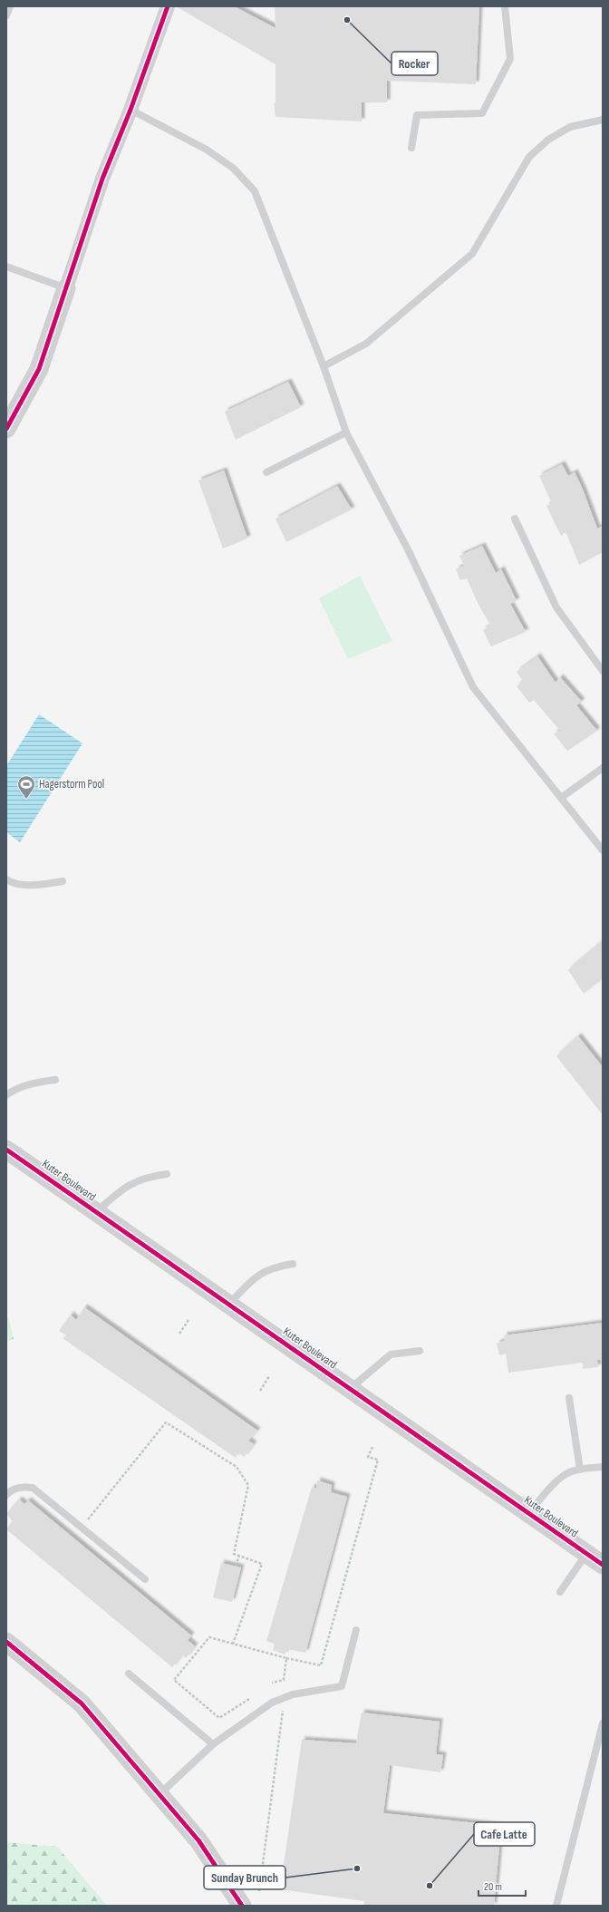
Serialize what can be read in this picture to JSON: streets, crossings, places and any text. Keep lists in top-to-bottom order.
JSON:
{
  "streets": {
    "street": ["Kuter Boulevard"]
  },
  "places": {
    "other": ["Rocker", "Sunday Brunch", "Cafe Latte"],
    "sports": ["Hagerstorm Pool"]
  },
  "scale_bar": "20 m"
}
